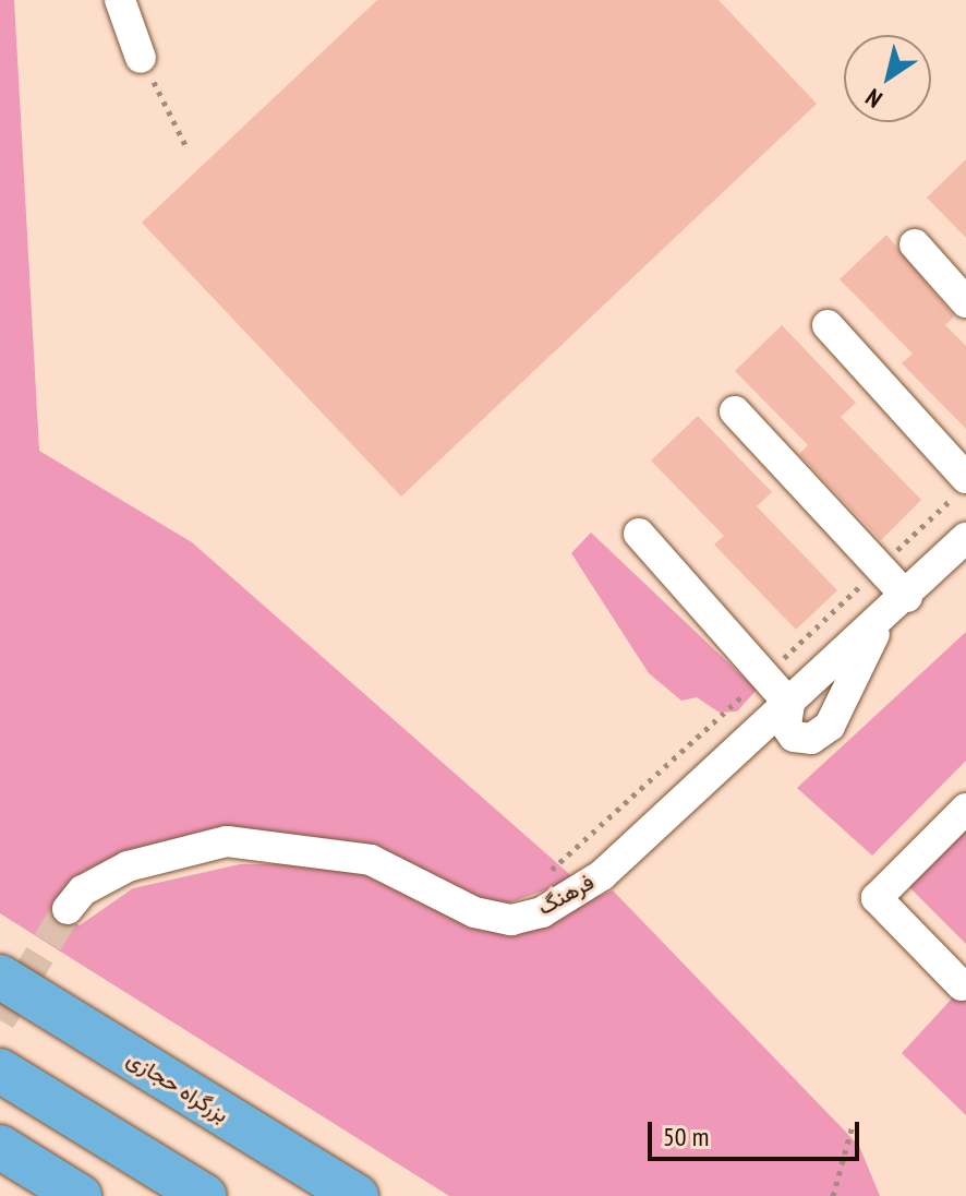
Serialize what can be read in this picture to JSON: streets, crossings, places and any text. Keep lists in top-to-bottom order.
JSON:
{
  "streets": {
    "highway": ["بزرگراه حجازی"],
    "street": ["فرهنگ"]
  },
  "scale_bar": "50 m",
  "north": "bottom left"
}
